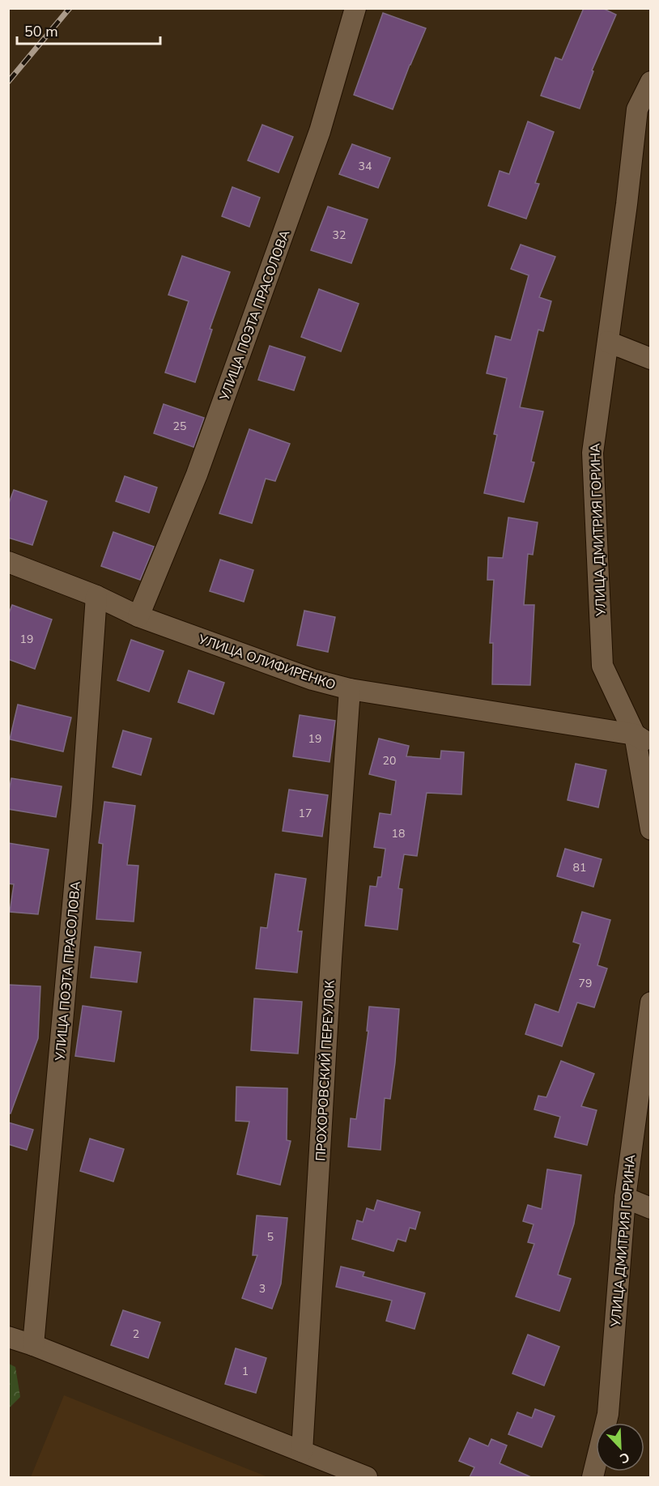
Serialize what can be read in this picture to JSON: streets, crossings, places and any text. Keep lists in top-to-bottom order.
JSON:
{
  "streets": {
    "street": [
      "УЛИЦА ПОЭТА ПРАСОЛОВА",
      "УЛИЦА ДМИТРИЯ ГОРИНА",
      "УЛИЦА ОЛИФИРЕНКО",
      "ПРОХОРОВСКИЙ ПЕРЕУЛОК"
    ]
  },
  "crossings": [
    ["УЛИЦА ПОЭТА ПРАСОЛОВА", "УЛИЦА ОЛИФИРЕНКО"],
    ["УЛИЦА ДМИТРИЯ ГОРИНА", "УЛИЦА ОЛИФИРЕНКО"],
    ["УЛИЦА ОЛИФИРЕНКО", "ПРОХОРОВСКИЙ ПЕРЕУЛОК"]
  ],
  "house_numbers": [
    "34",
    "32",
    "25",
    "19",
    "19",
    "20",
    "17",
    "18",
    "81",
    "79",
    "5",
    "3",
    "2",
    "1"
  ],
  "scale_bar": "50 m",
  "north": "bottom right"
}
